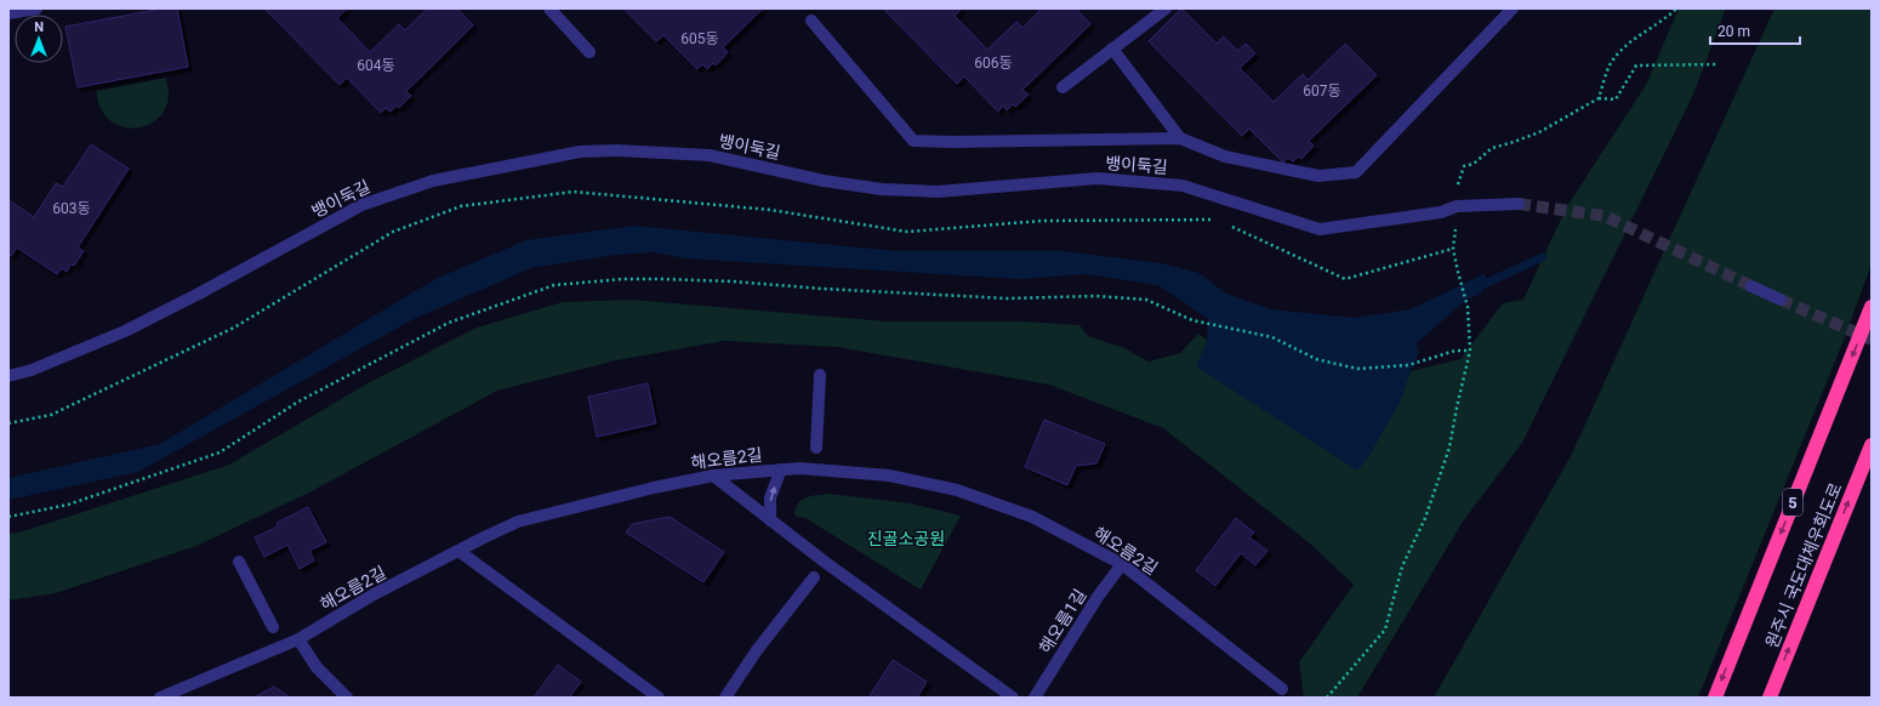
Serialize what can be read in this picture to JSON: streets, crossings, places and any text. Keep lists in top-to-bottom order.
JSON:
{
  "streets": {
    "highway": ["5", "원주시 국도대체우회도로"],
    "street": ["뱅이둑길", "해오름2길", "해오름1길"]
  },
  "crossings": [
    ["해오름2길", "해오름1길"]
  ],
  "parks": ["진골소공원"],
  "house_numbers": [
    "605동",
    "606동",
    "604동",
    "607동",
    "603동"
  ],
  "scale_bar": "20 m",
  "north": "top"
}
